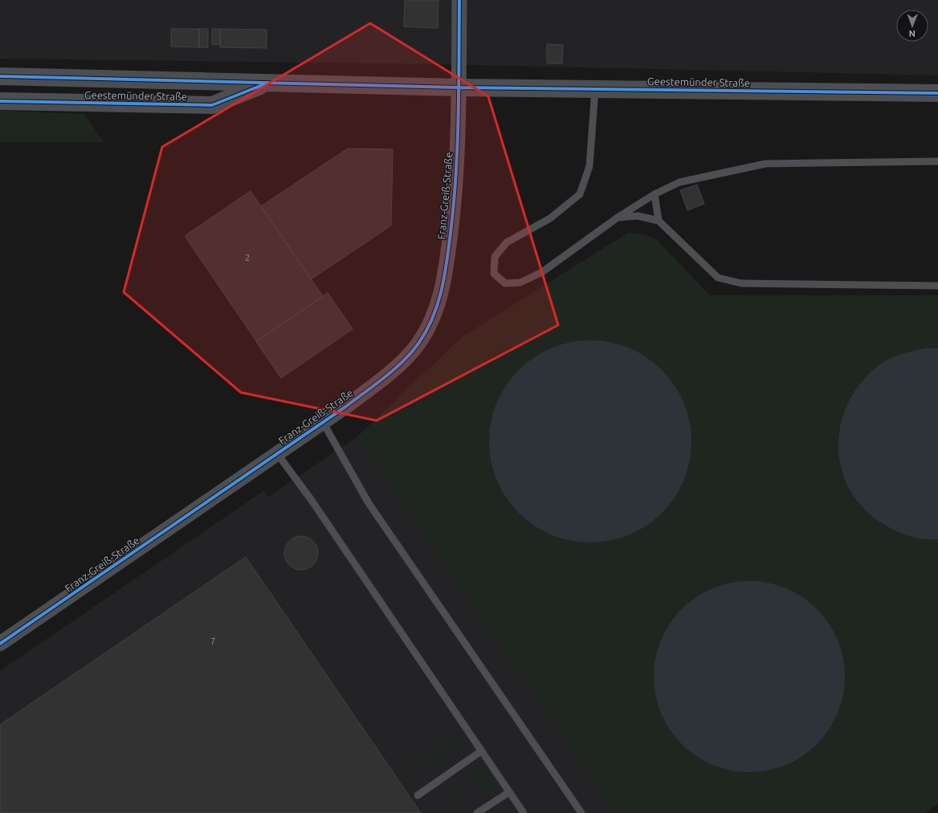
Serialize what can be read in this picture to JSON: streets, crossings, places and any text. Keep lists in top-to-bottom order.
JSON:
{
  "streets": {
    "street": ["Geestemünder Straße", "Franz-Greiß-Straße"]
  },
  "crossings": [
    ["Geestemünder Straße", "Franz-Greiß-Straße"]
  ],
  "house_numbers": ["2", "7"],
  "north": "bottom"
}
